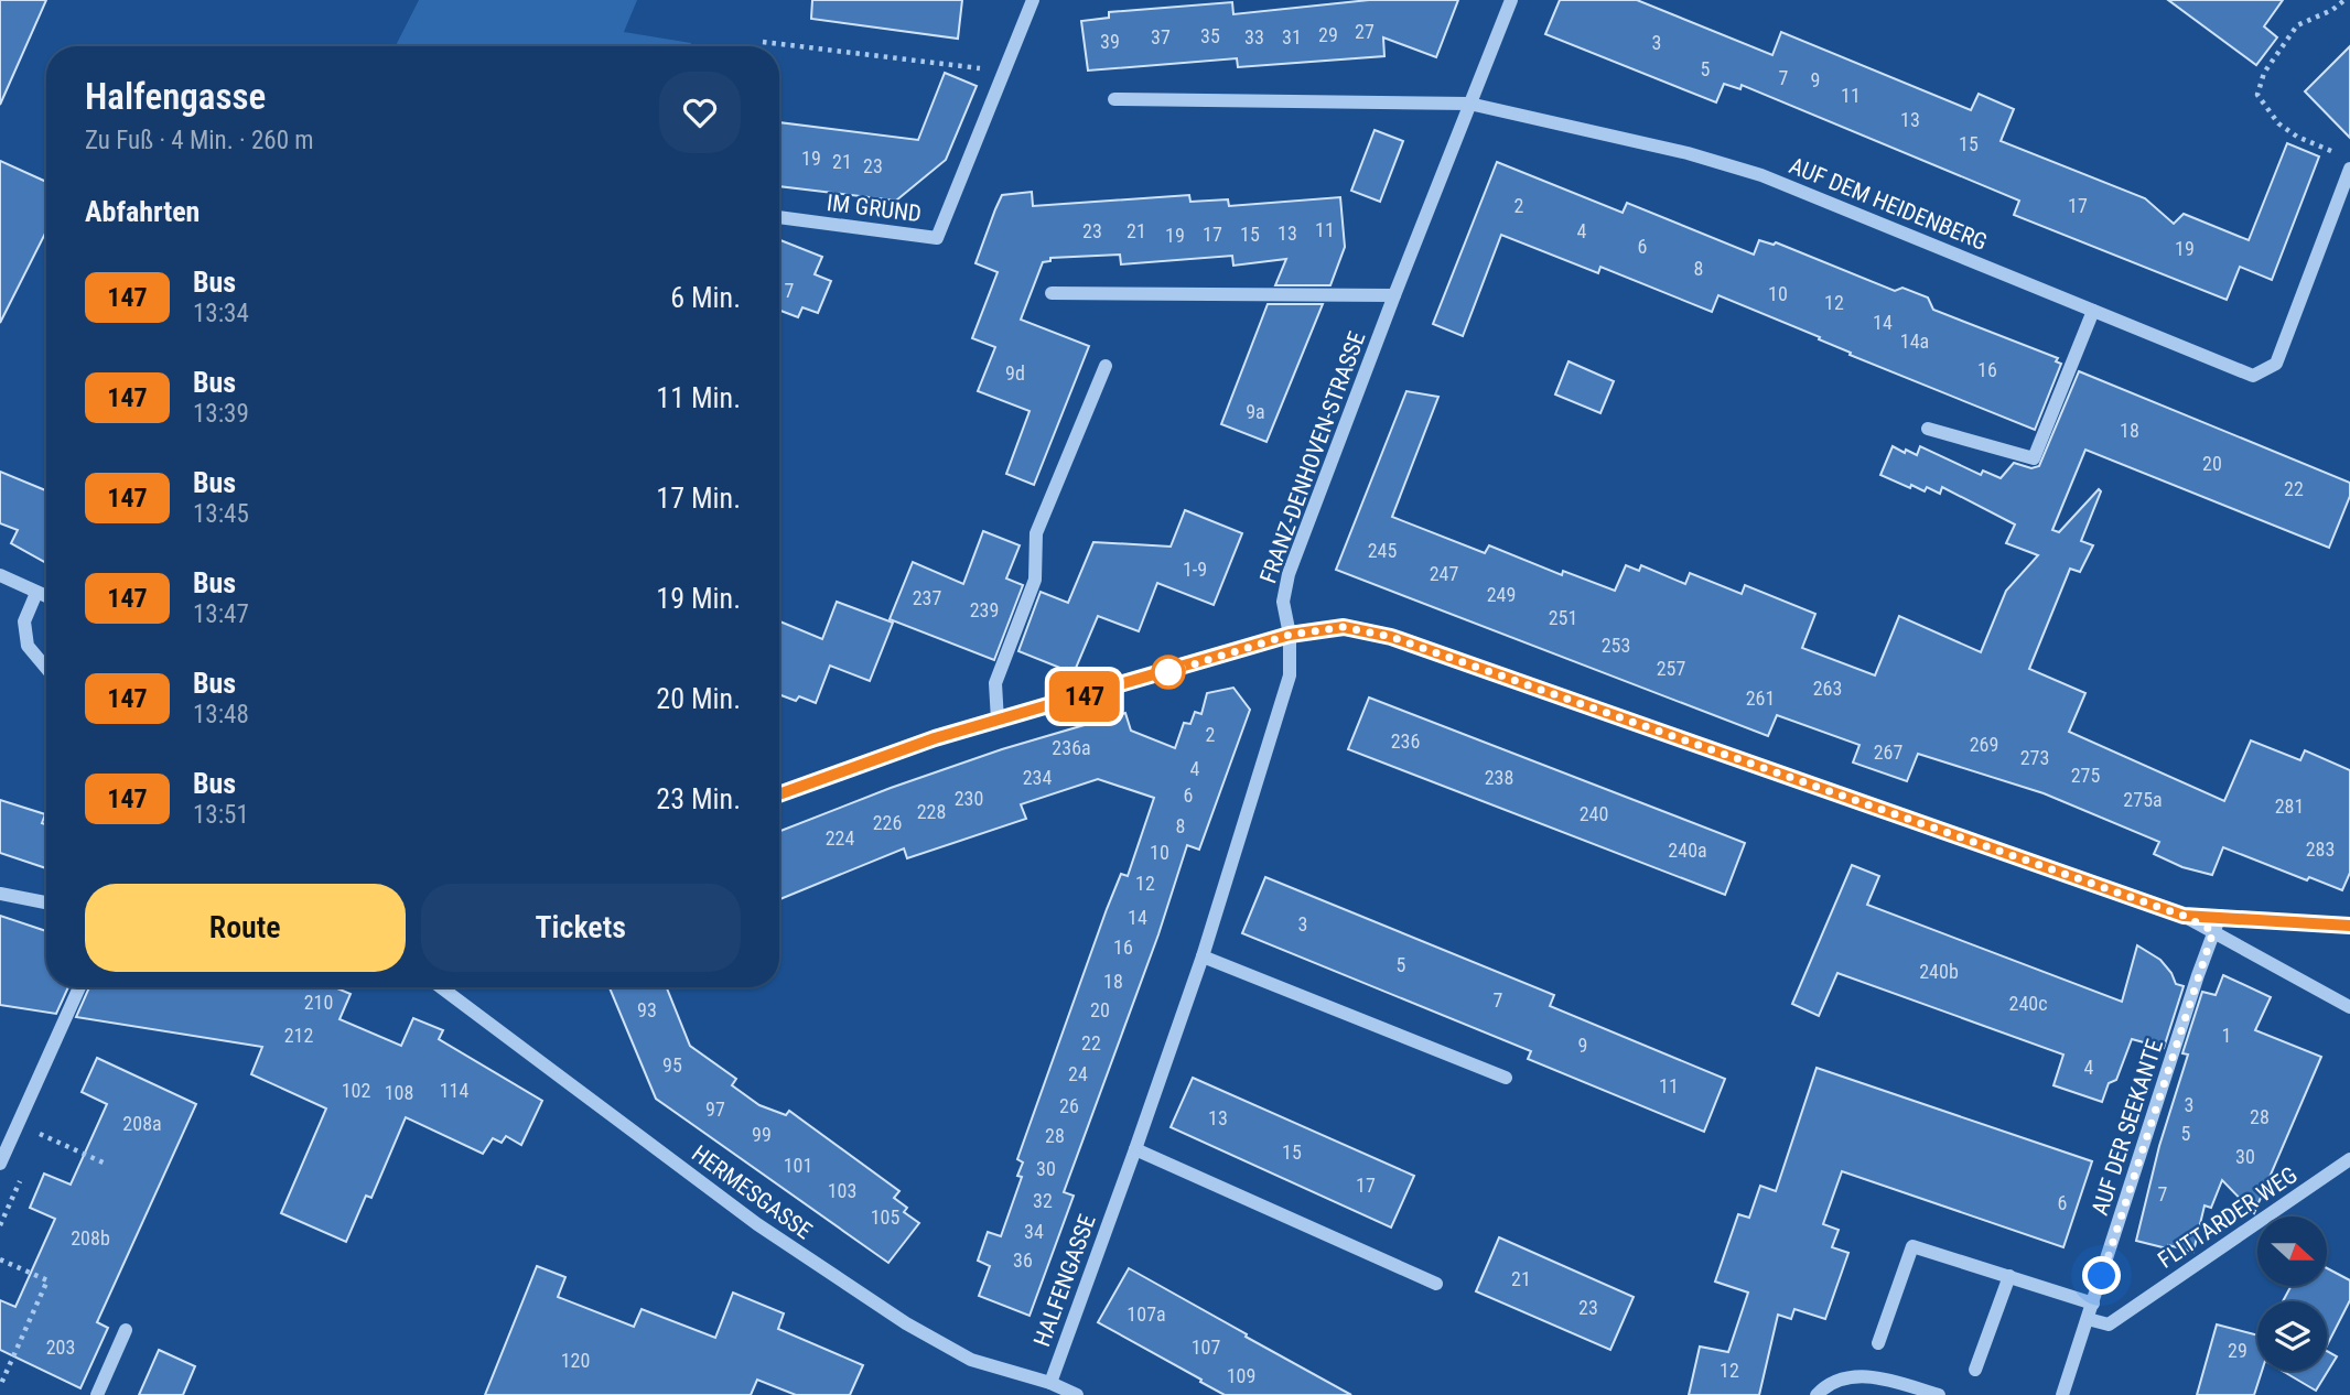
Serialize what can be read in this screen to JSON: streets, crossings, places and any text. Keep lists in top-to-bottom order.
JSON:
{
  "streets": {
    "street": [
      "AUF DEM HEIDENBERG",
      "IM GRUND",
      "FRANZ-DENHOVEN-STRASSE",
      "AUF DER SEEKANTE",
      "HERMESGASSE",
      "FLITTARDER WEG",
      "HALFENGASSE"
    ]
  },
  "crossings": [
    ["AUF DEM HEIDENBERG", "FRANZ-DENHOVEN-STRASSE"],
    ["FRANZ-DENHOVEN-STRASSE", "HALFENGASSE"],
    ["AUF DER SEEKANTE", "FLITTARDER WEG"],
    ["HERMESGASSE", "HALFENGASSE"]
  ],
  "lines": ["bus line 147"],
  "house_numbers": [
    "27",
    "29",
    "35",
    "37",
    "33",
    "31",
    "39",
    "3",
    "5",
    "7",
    "9",
    "11",
    "13",
    "15",
    "19",
    "21",
    "23",
    "2",
    "17",
    "11",
    "23",
    "21",
    "4",
    "13",
    "17",
    "15",
    "19",
    "6",
    "19",
    "8",
    "7",
    "10",
    "12",
    "14",
    "14a",
    "16",
    "9d",
    "9a",
    "18",
    "20",
    "22",
    "245",
    "1-9",
    "247",
    "249",
    "237",
    "239",
    "251",
    "253",
    "257",
    "263",
    "261",
    "2",
    "236",
    "269",
    "236a",
    "267",
    "273",
    "4",
    "275",
    "234",
    "238",
    "6",
    "230",
    "275a",
    "281",
    "228",
    "240",
    "226",
    "8",
    "224",
    "283",
    "240a",
    "10",
    "12",
    "14",
    "3",
    "16",
    "5",
    "240b",
    "18",
    "7",
    "210",
    "240c",
    "93",
    "20",
    "212",
    "1",
    "22",
    "9",
    "95",
    "4",
    "24",
    "11",
    "102",
    "114",
    "108",
    "3",
    "26",
    "97",
    "28",
    "13",
    "208a",
    "5",
    "99",
    "28",
    "15",
    "30",
    "101",
    "30",
    "17",
    "103",
    "7",
    "32",
    "6",
    "105",
    "34",
    "208b",
    "36",
    "21",
    "23",
    "107a",
    "203",
    "107",
    "29",
    "120",
    "12",
    "109"
  ],
  "north": "right",
  "page": {
    "on_map": "147",
    "heading": [
      ["Halfengasse", "Zu Fuß · 4 Min. · 260 m"],
      "Abfahrten"
    ],
    "list": [
      {
        "mark": "147",
        "name": "Bus",
        "note": "13:34",
        "value": "6 Min."
      },
      {
        "mark": "147",
        "name": "Bus",
        "note": "13:39",
        "value": "11 Min."
      },
      {
        "mark": "147",
        "name": "Bus",
        "note": "13:45",
        "value": "17 Min."
      },
      {
        "mark": "147",
        "name": "Bus",
        "note": "13:47",
        "value": "19 Min."
      },
      {
        "mark": "147",
        "name": "Bus",
        "note": "13:48",
        "value": "20 Min."
      },
      {
        "mark": "147",
        "name": "Bus",
        "note": "13:51",
        "value": "23 Min."
      }
    ],
    "buttons": ["Route", "Tickets"]
  }
}
